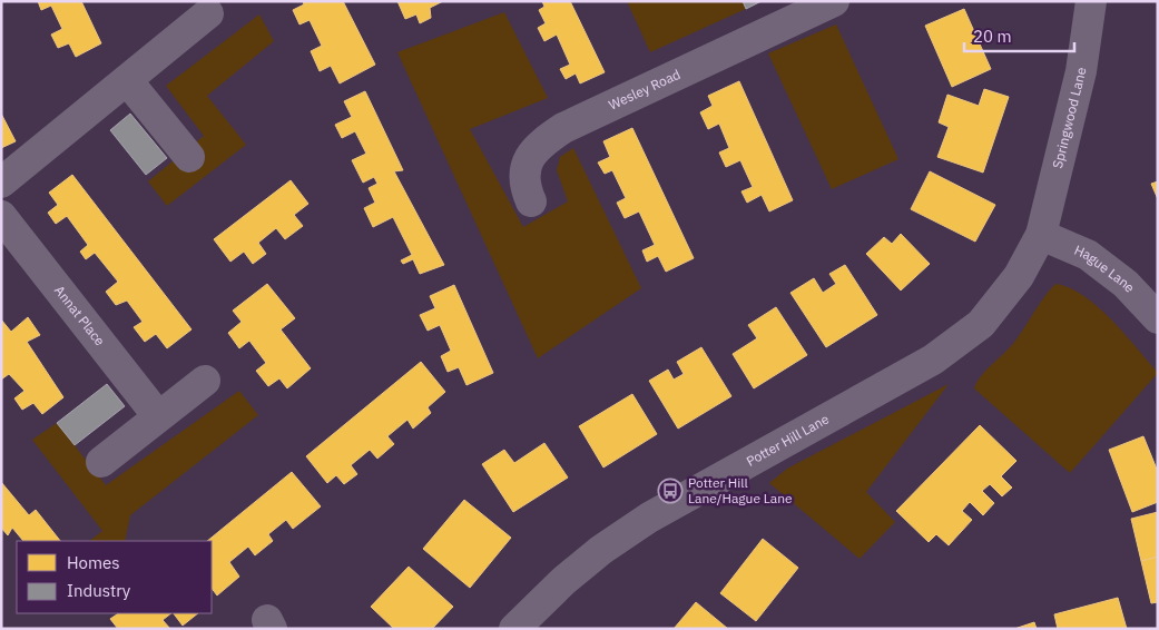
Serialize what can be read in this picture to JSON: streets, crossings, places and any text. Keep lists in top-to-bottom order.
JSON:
{
  "streets": {
    "street": [
      "Wesley Road",
      "Springwood Lane",
      "Hague Lane",
      "Annat Place",
      "Potter Hill Lane"
    ]
  },
  "crossings": [
    ["Springwood Lane", "Hague Lane"],
    ["Springwood Lane", "Potter Hill Lane"],
    ["Hague Lane", "Potter Hill Lane"]
  ],
  "places": {
    "bus stop": ["Potter Hill Lane/Hague Lane"]
  },
  "legend": ["Homes", "Industry"],
  "scale_bar": "20 m"
}
